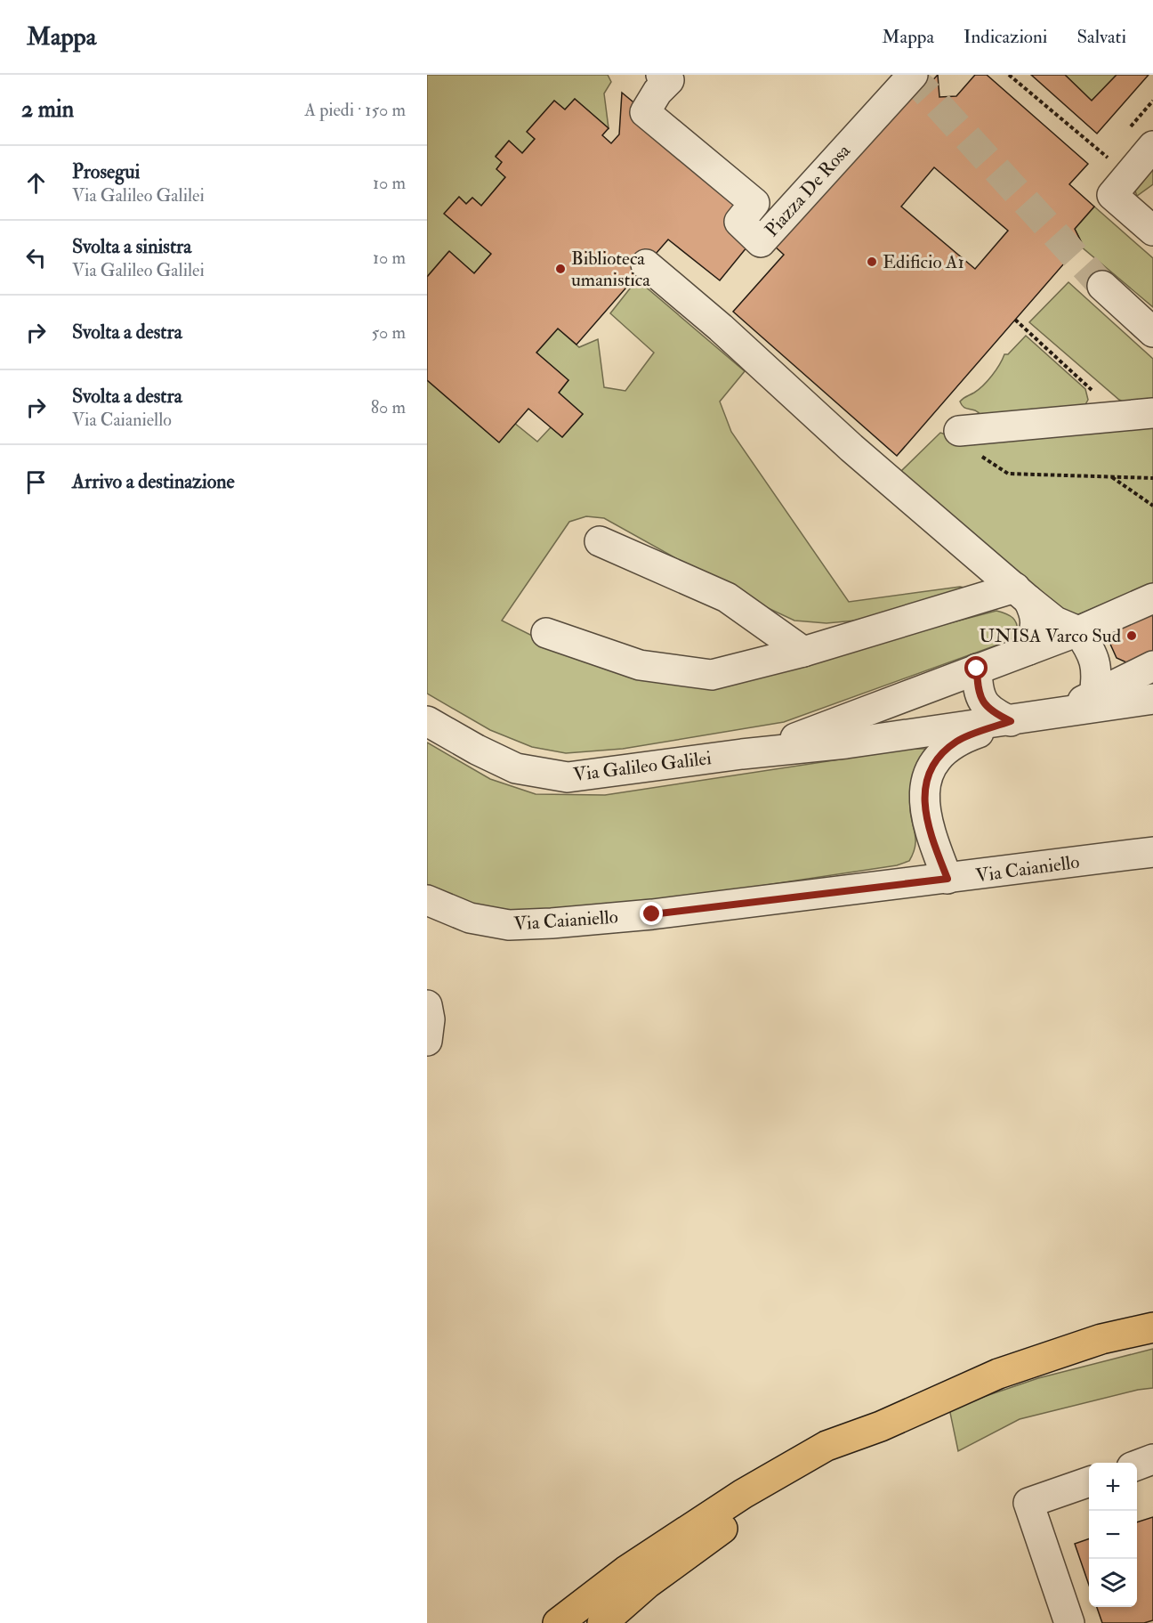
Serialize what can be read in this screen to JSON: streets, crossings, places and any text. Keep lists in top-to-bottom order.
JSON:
{
  "streets": {
    "street": ["Piazza De Rosa", "Via Galileo Galilei", "Via Caianiello"]
  },
  "places": ["Edificio A1", "Biblioteca umanistica", "UNISA Varco Sud"],
  "page": {
    "header": "Mappa",
    "nav": ["Mappa", "Indicazioni", "Salvati"],
    "heading": ["2 min", "A piedi · 150 m"],
    "list": [
      ["Prosegui", "Via Galileo Galilei", "10 m"],
      ["Svolta a sinistra", "Via Galileo Galilei", "10 m"],
      ["Svolta a destra", "50 m"],
      ["Svolta a destra", "Via Caianiello", "80 m"],
      "Arrivo a destinazione"
    ],
    "map_buttons": ["+", "−"]
  }
}
